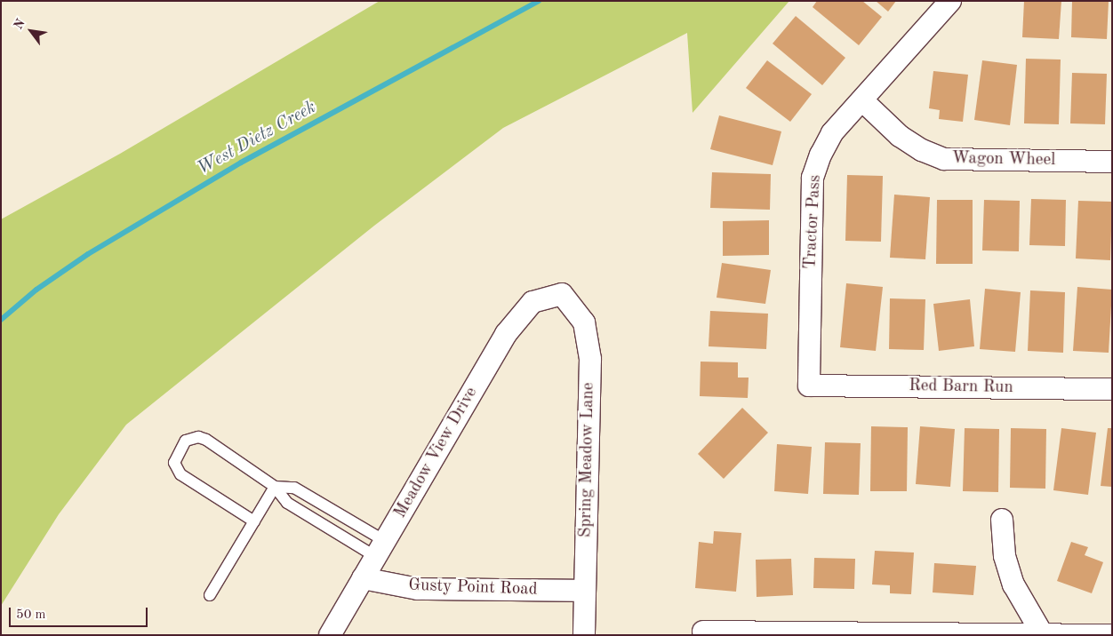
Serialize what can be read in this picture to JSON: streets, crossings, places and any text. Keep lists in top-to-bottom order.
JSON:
{
  "streets": {
    "street": [
      "Wagon Wheel",
      "Tractor Pass",
      "Red Barn Run",
      "Meadow View Drive",
      "Spring Meadow Lane",
      "Gusty Point Road"
    ]
  },
  "crossings": [
    ["Wagon Wheel", "Tractor Pass"],
    ["Tractor Pass", "Red Barn Run"],
    ["Meadow View Drive", "Spring Meadow Lane"],
    ["Meadow View Drive", "Gusty Point Road"],
    ["Spring Meadow Lane", "Gusty Point Road"]
  ],
  "water": ["West Dietz Creek"],
  "scale_bar": "50 m",
  "north": "top left"
}
